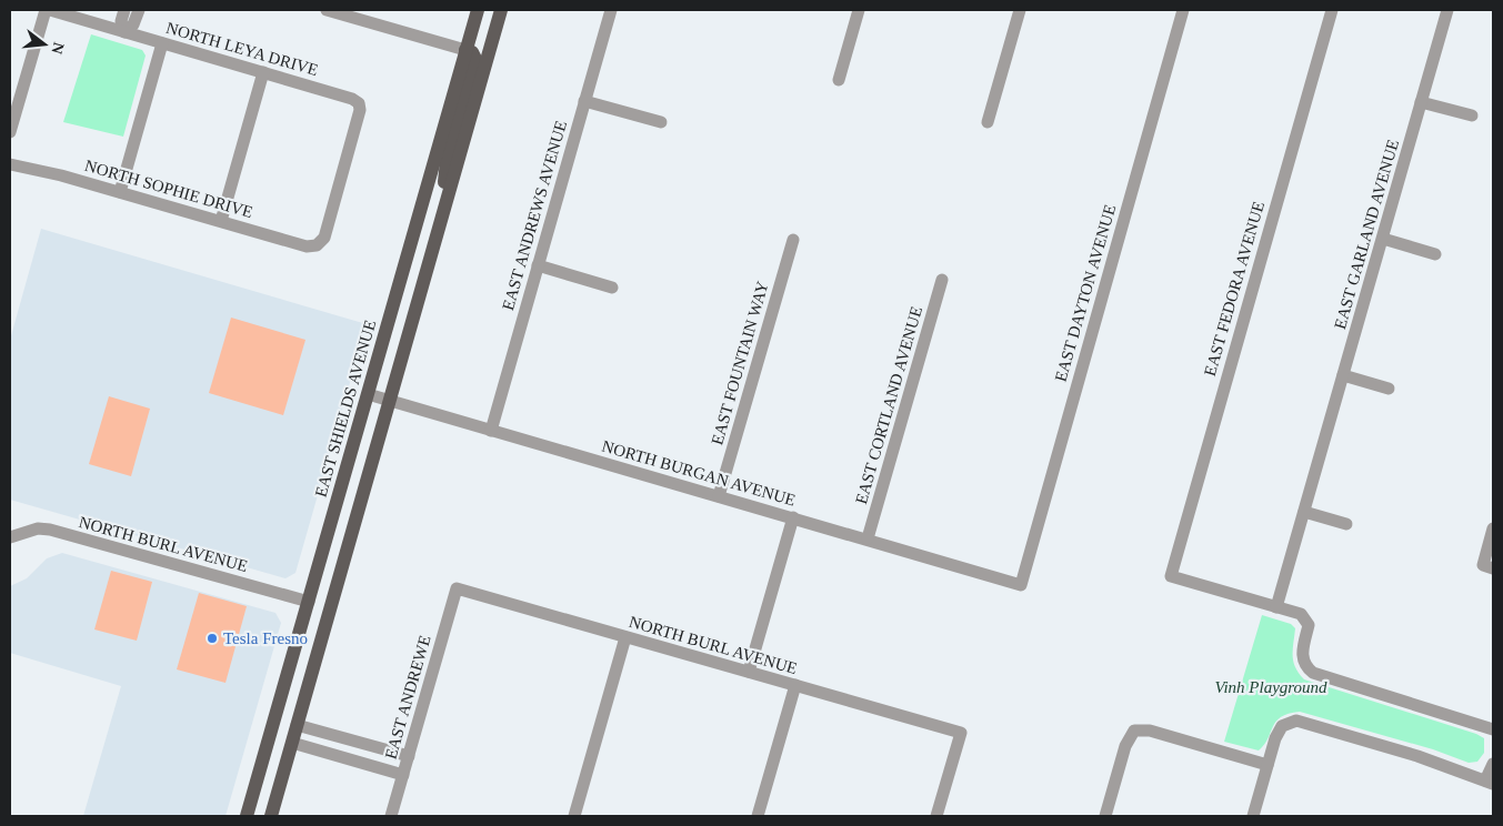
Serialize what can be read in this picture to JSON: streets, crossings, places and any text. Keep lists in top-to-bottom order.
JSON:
{
  "streets": {
    "main road": ["EAST SHIELDS AVENUE"],
    "street": [
      "NORTH LEYA DRIVE",
      "NORTH SOPHIE DRIVE",
      "EAST ANDREWS AVENUE",
      "EAST GARLAND AVENUE",
      "EAST FEDORA AVENUE",
      "EAST DAYTON AVENUE",
      "EAST FOUNTAIN WAY",
      "EAST CORTLAND AVENUE",
      "NORTH BURGAN AVENUE",
      "NORTH BURL AVENUE",
      "EAST ANDREWE"
    ]
  },
  "crossings": [
    ["NORTH LEYA DRIVE", "NORTH SOPHIE DRIVE"],
    ["EAST ANDREWS AVENUE", "NORTH BURGAN AVENUE"],
    ["EAST GARLAND AVENUE", "EAST FEDORA AVENUE"],
    ["EAST DAYTON AVENUE", "NORTH BURGAN AVENUE"],
    ["EAST FOUNTAIN WAY", "NORTH BURGAN AVENUE"],
    ["EAST CORTLAND AVENUE", "NORTH BURGAN AVENUE"],
    ["EAST SHIELDS AVENUE", "NORTH BURGAN AVENUE"],
    ["EAST SHIELDS AVENUE", "NORTH BURL AVENUE"],
    ["NORTH BURL AVENUE", "EAST ANDREWE"]
  ],
  "parks": ["Vinh Playground"],
  "places": ["Tesla Fresno"],
  "north": "right"
}
